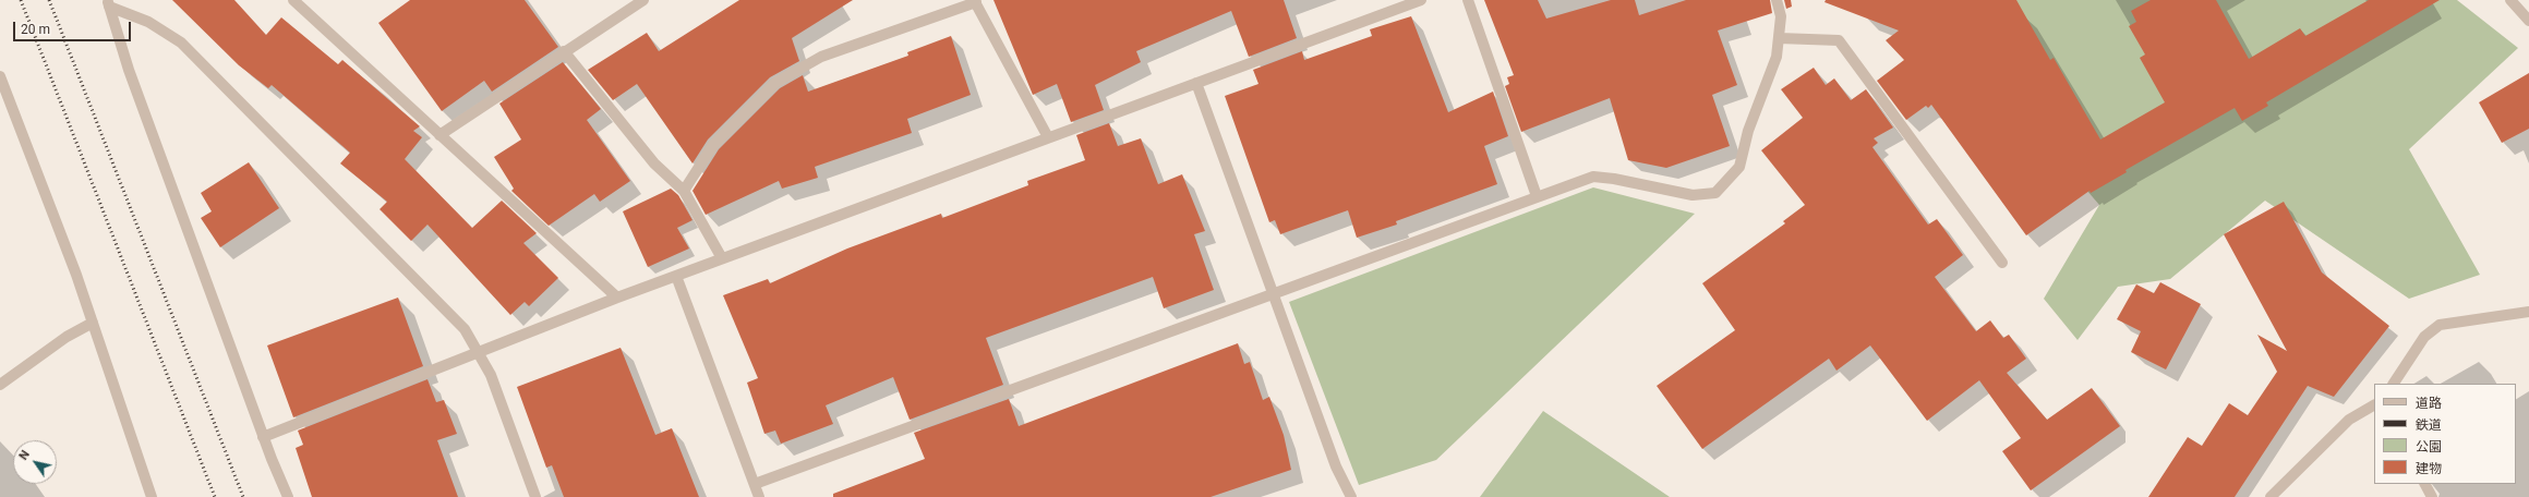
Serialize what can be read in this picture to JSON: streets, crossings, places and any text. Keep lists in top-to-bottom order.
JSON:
{
  "legend": [
    "道路",
    "鉄道",
    "公園",
    "建物"
  ],
  "scale_bar": "20 m",
  "north": "top left"
}
